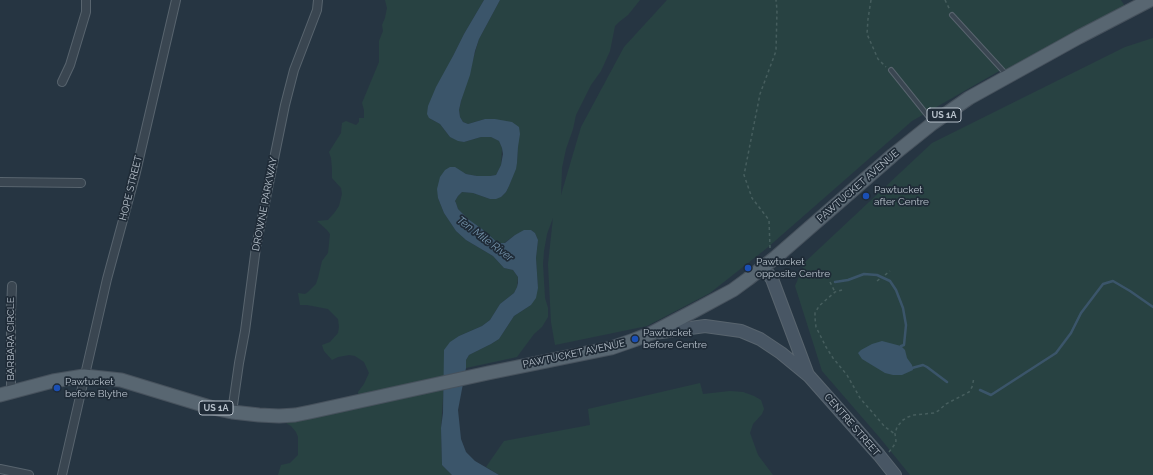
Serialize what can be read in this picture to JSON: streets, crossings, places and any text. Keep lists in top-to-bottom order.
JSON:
{
  "streets": {
    "main road": ["US 1A", "PAWTUCKET AVENUE", "CENTRE STREET"],
    "street": ["HOPE STREET", "DROWNE PARKWAY", "BARBARA CIRCLE"]
  },
  "crossings": [
    ["PAWTUCKET AVENUE", "HOPE STREET"],
    ["PAWTUCKET AVENUE", "DROWNE PARKWAY"],
    ["PAWTUCKET AVENUE", "BARBARA CIRCLE"],
    ["PAWTUCKET AVENUE", "CENTRE STREET"]
  ],
  "water": ["Ten Mile River"],
  "places": [
    "Pawtucket after Centre",
    "Pawtucket opposite Centre",
    "Pawtucket before Centre",
    "Pawtucket before Blythe"
  ]
}
